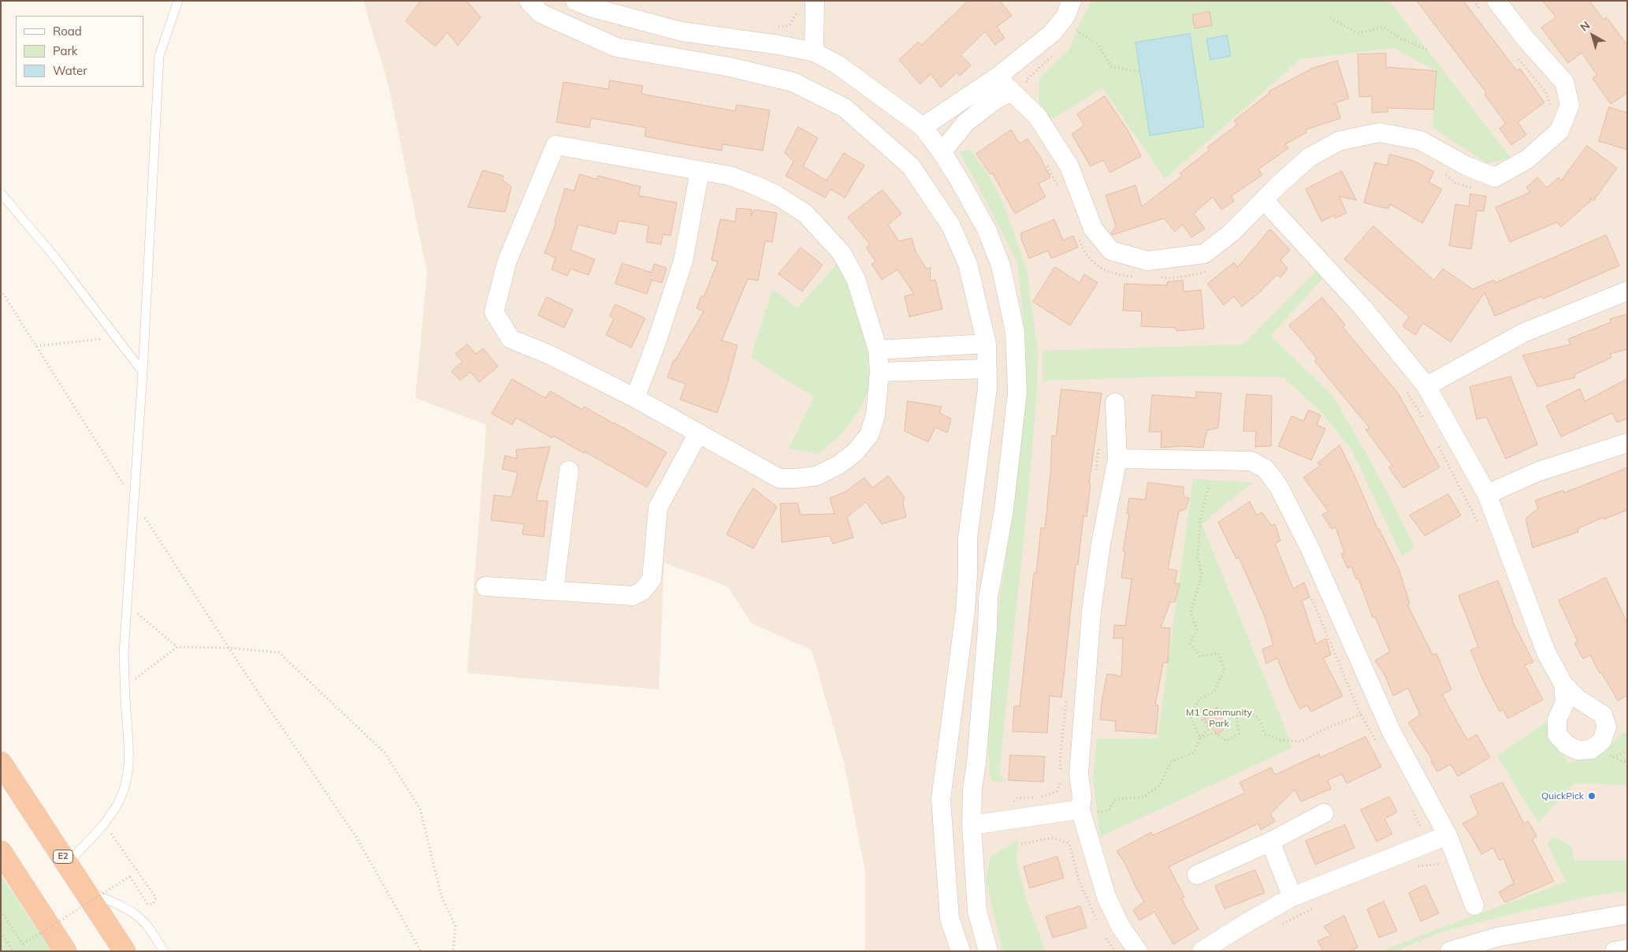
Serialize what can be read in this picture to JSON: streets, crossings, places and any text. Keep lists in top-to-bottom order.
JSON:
{
  "streets": {
    "highway": ["E2"]
  },
  "parks": ["M1 Community Park"],
  "places": ["QuickPick"],
  "legend": ["Road", "Park", "Water"],
  "north": "top left"
}
